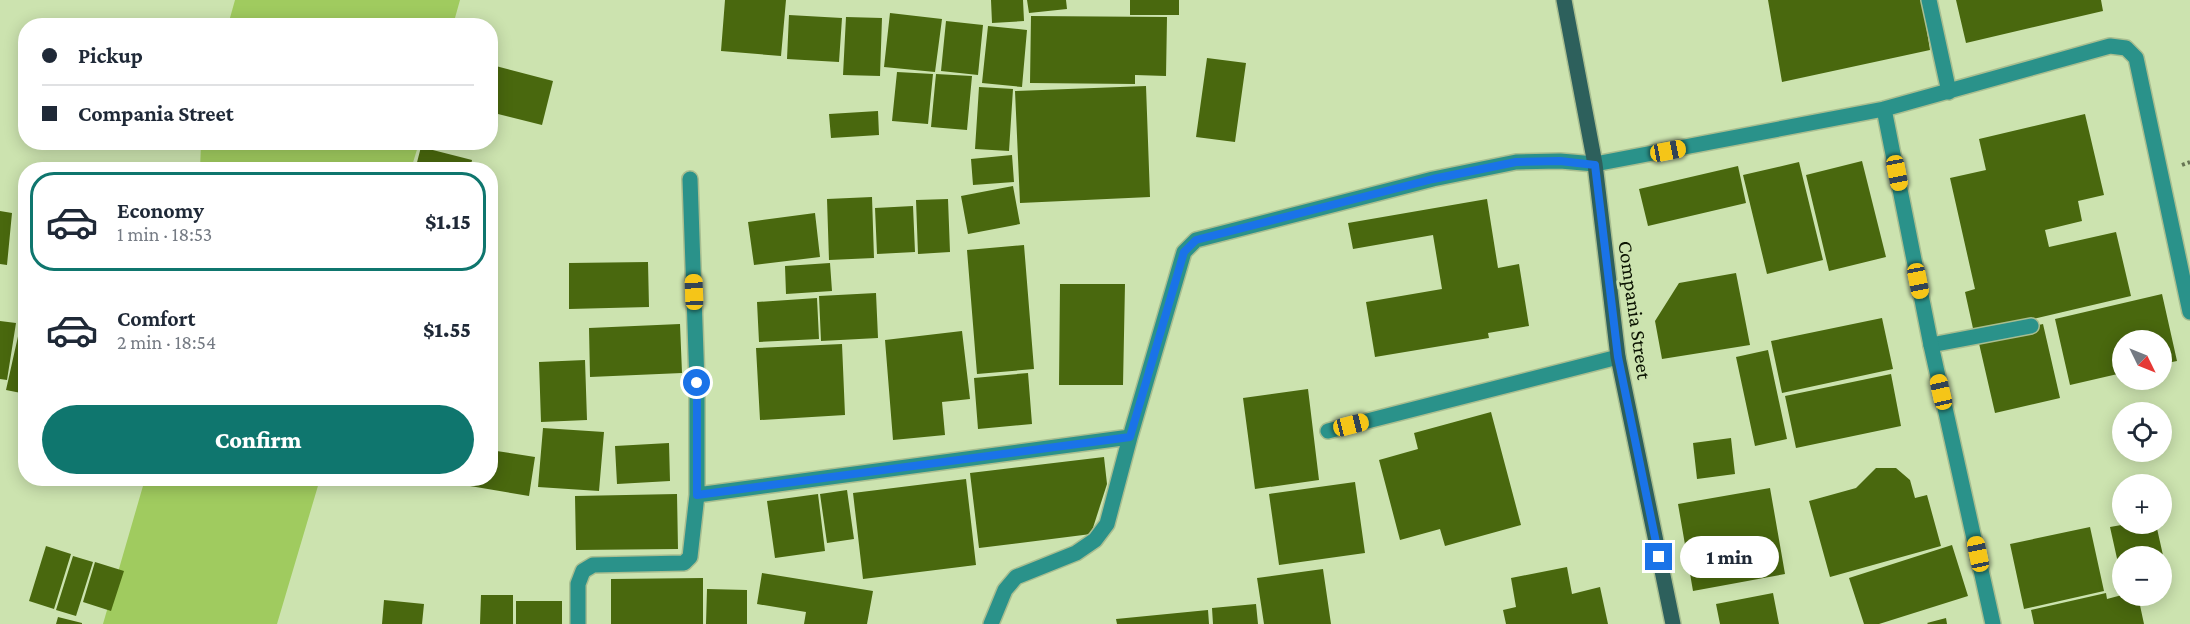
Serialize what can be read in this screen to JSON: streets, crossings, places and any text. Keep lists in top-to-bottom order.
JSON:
{
  "streets": {
    "street": ["Compania Street"]
  },
  "north": "bottom right",
  "page": {
    "banner": ["Pickup", "Compania Street"],
    "list": [
      {
        "name": "Economy",
        "note": "1 min · 18:53",
        "value": "$1.15"
      },
      {
        "name": "Comfort",
        "note": "2 min · 18:54",
        "value": "$1.55"
      }
    ],
    "map_buttons": ["+", "−"],
    "buttons": "Confirm",
    "bubble": "1 min"
  }
}
